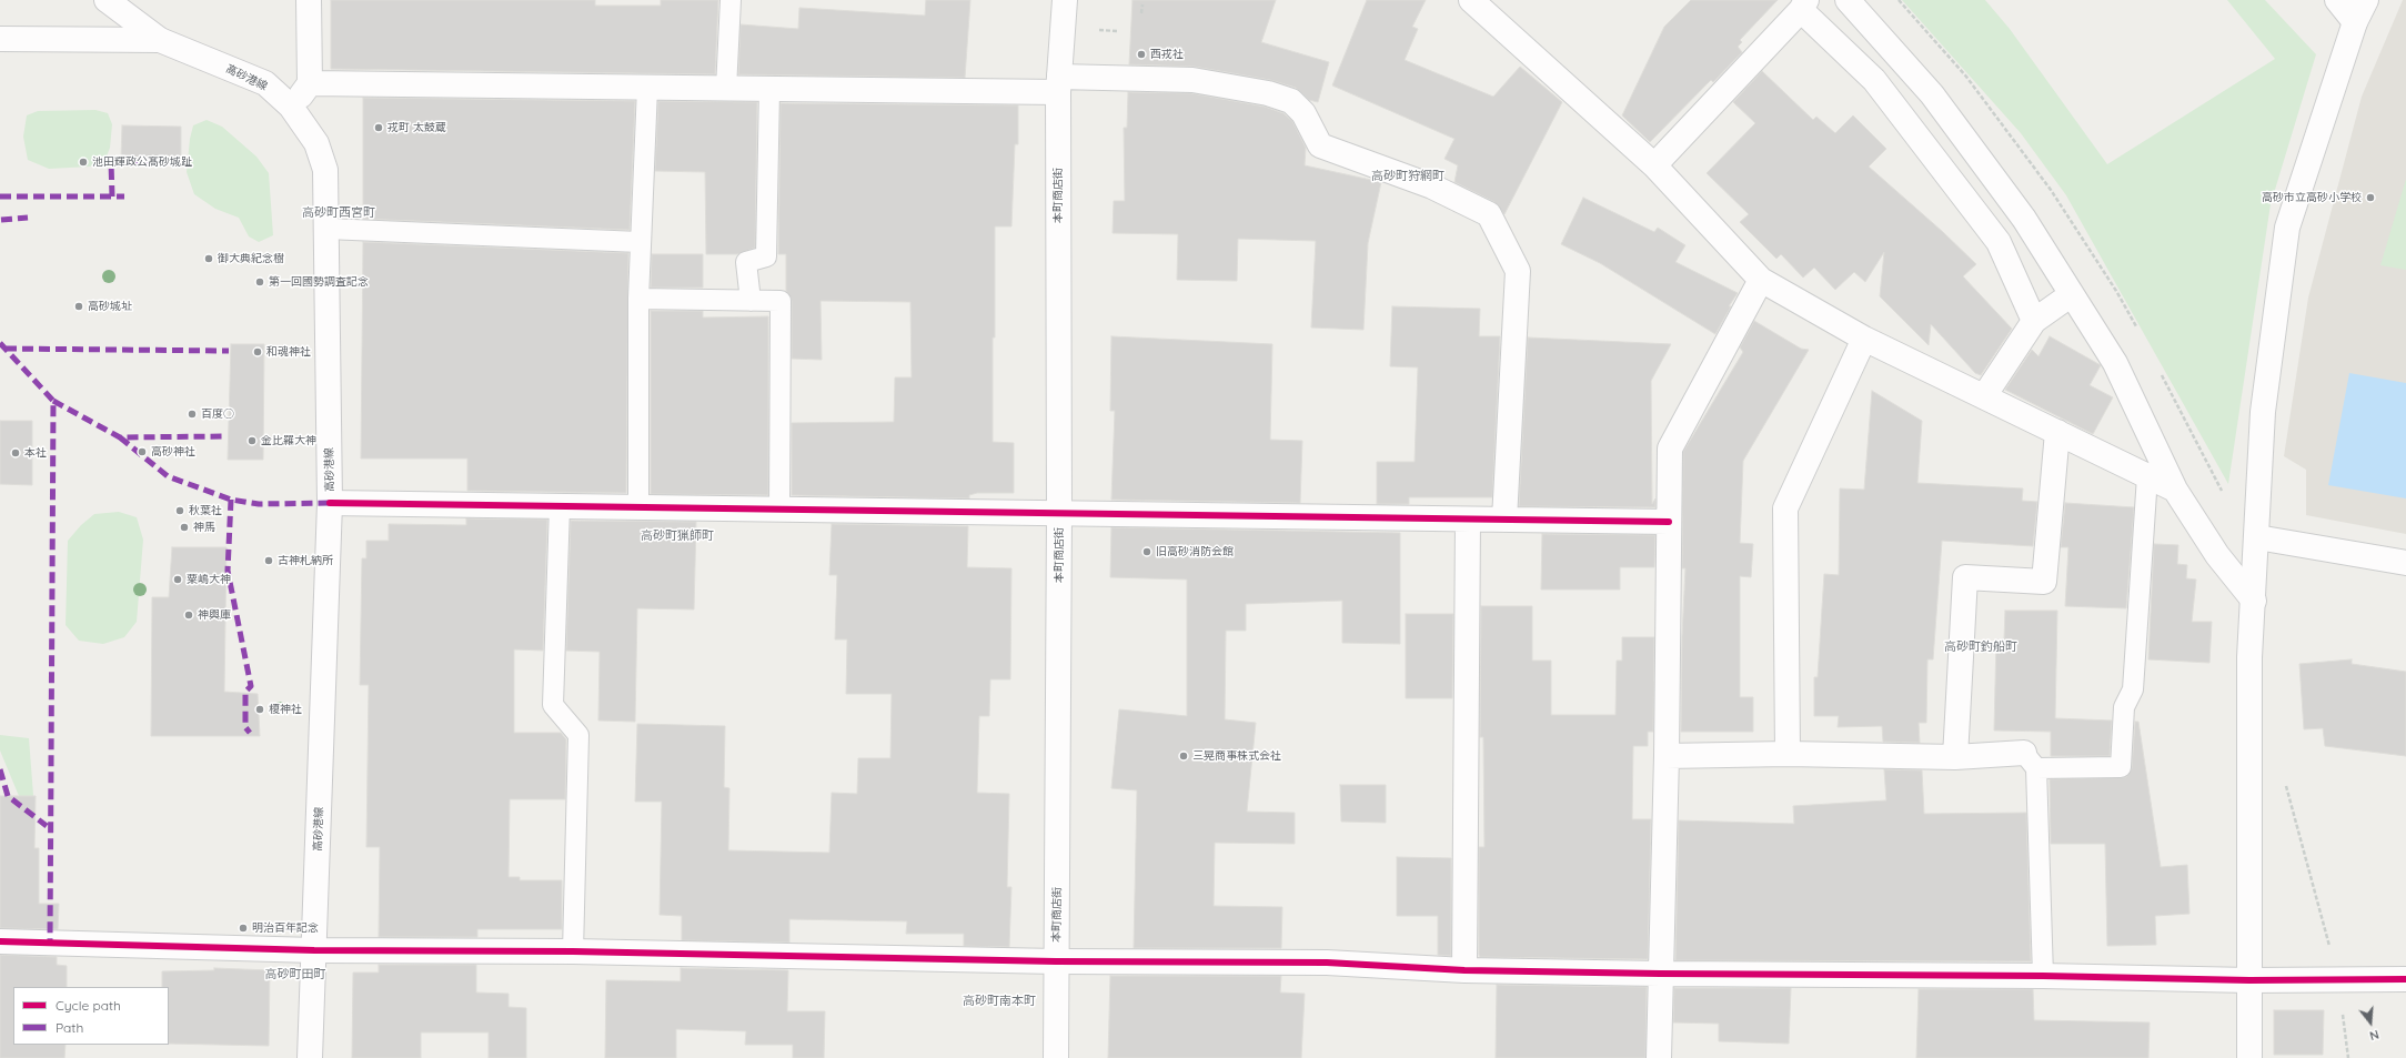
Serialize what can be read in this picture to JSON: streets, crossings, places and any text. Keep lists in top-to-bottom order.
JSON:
{
  "streets": {
    "street": ["高砂港線", "本町商店街"]
  },
  "districts": [
    "高砂町狩網町",
    "高砂町西宮町",
    "高砂町猟師町",
    "高砂町釣船町",
    "高砂町田町",
    "高砂町南本町"
  ],
  "places": [
    "西戎社",
    "戎町 太鼓蔵",
    "池田輝政公髙砂城趾",
    "高砂市立高砂小学校",
    "御大典紀念樹",
    "第一回國勢調査記念",
    "高砂城址",
    "和魂神社",
    "百度○",
    "金比羅大神",
    "高砂神社",
    "本社",
    "秋葉社",
    "神馬",
    "旧高砂消防会館",
    "古神札納所",
    "粟嶋大神",
    "神輿庫",
    "榎神社",
    "三晃商事株式会社",
    "明治百年記念"
  ],
  "legend": ["Cycle path", "Path"],
  "north": "bottom"
}
